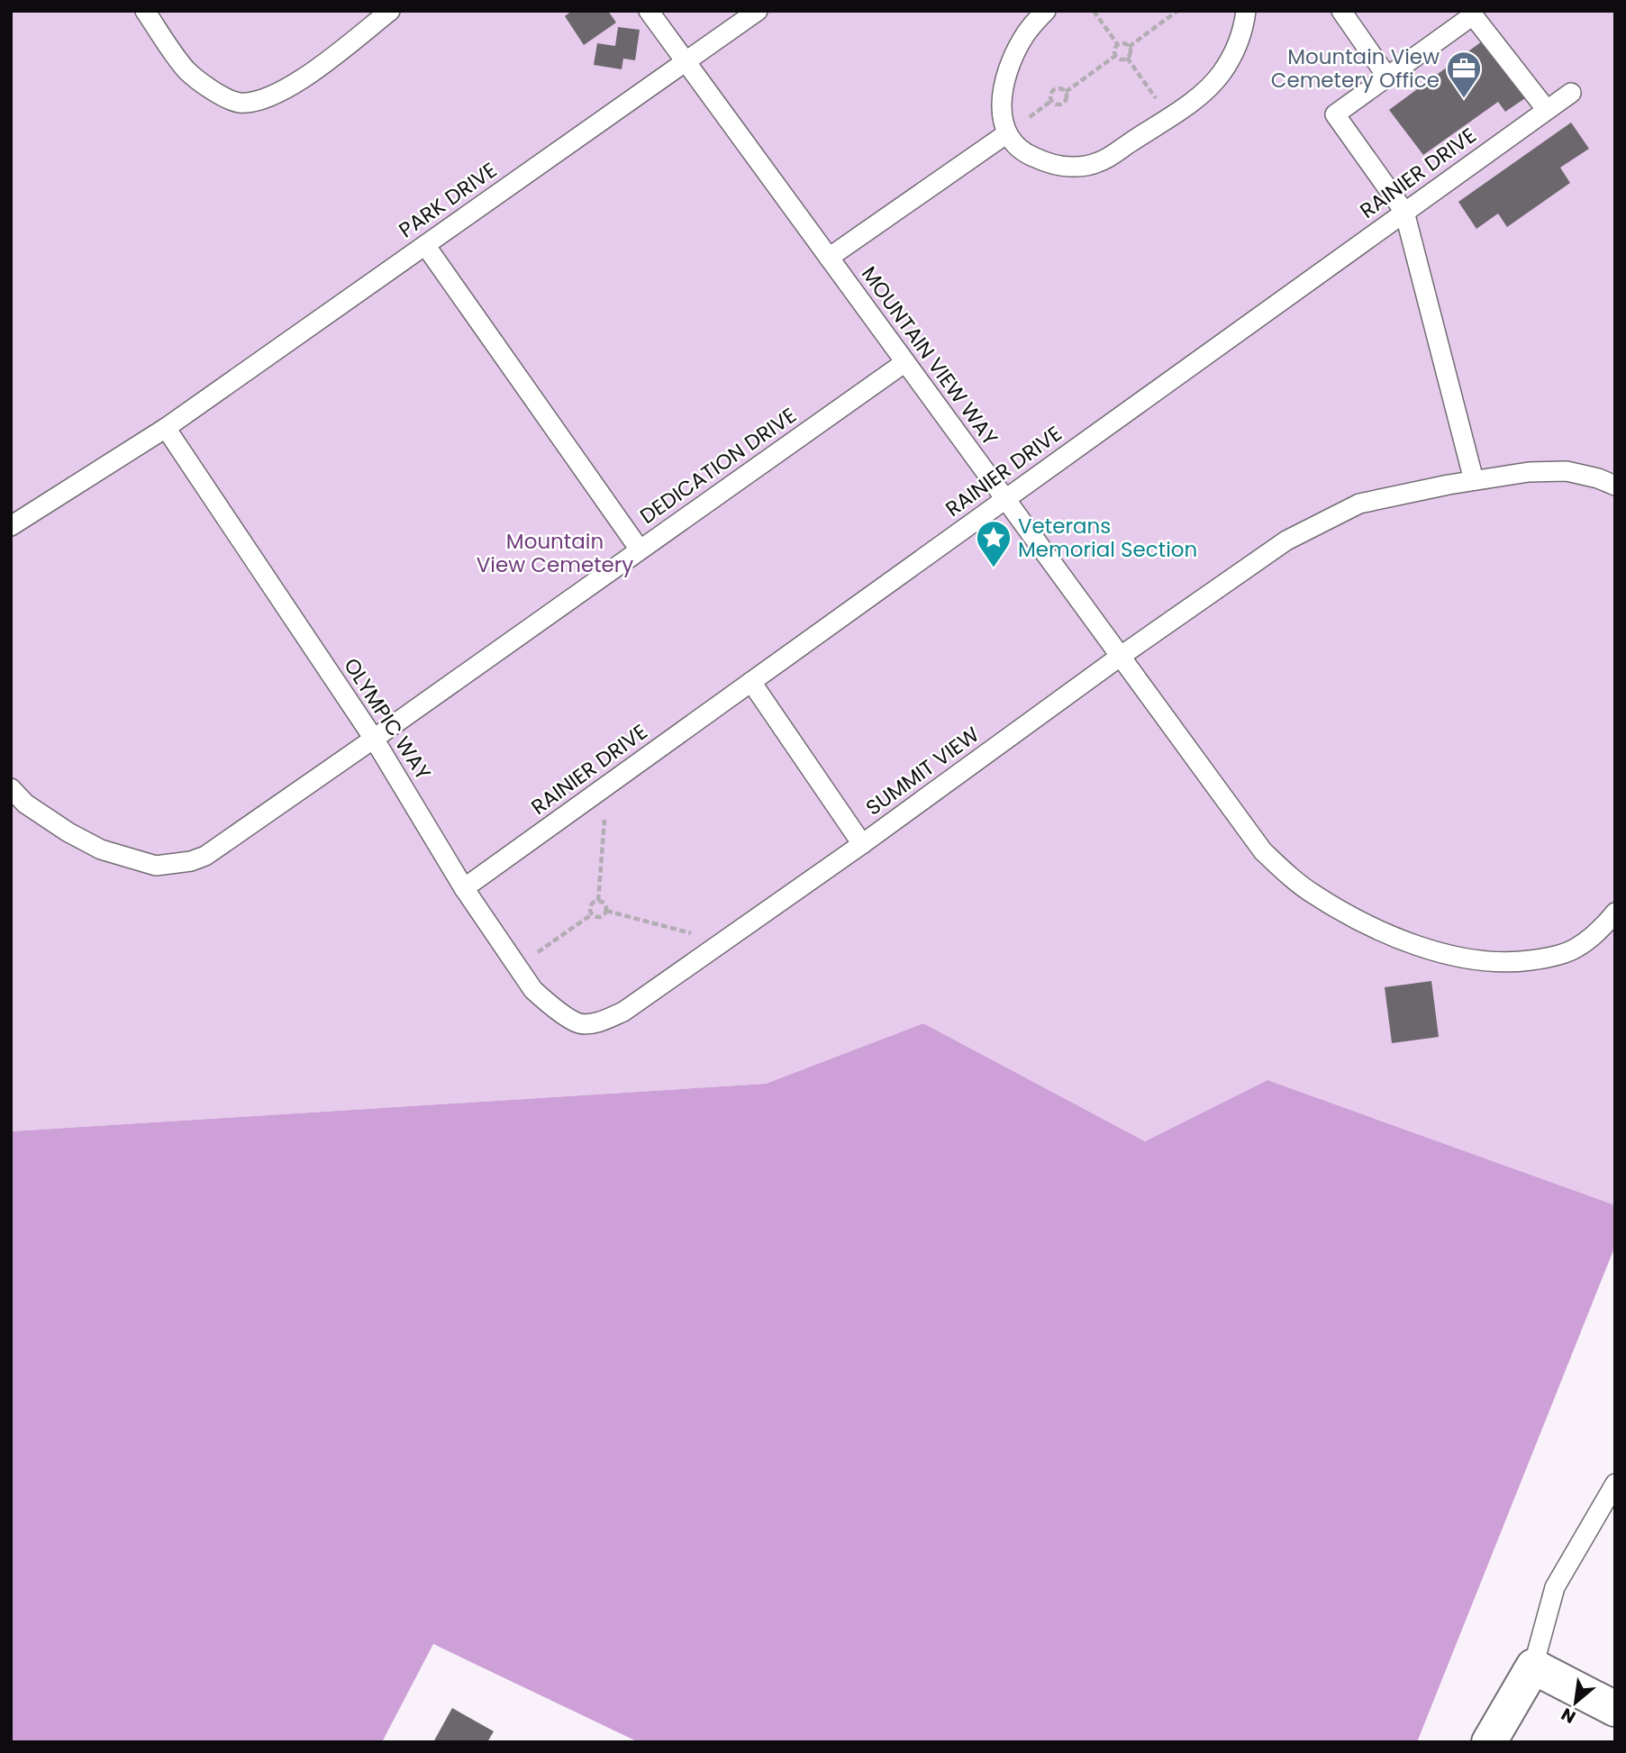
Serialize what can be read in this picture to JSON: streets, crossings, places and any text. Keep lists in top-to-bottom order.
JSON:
{
  "streets": {
    "lane": [
      "RAINIER DRIVE",
      "PARK DRIVE",
      "MOUNTAIN VIEW WAY",
      "DEDICATION DRIVE",
      "OLYMPIC WAY",
      "SUMMIT VIEW"
    ]
  },
  "crossings": [
    ["RAINIER DRIVE", "MOUNTAIN VIEW WAY"],
    ["RAINIER DRIVE", "OLYMPIC WAY"],
    ["PARK DRIVE", "MOUNTAIN VIEW WAY"],
    ["PARK DRIVE", "OLYMPIC WAY"],
    ["MOUNTAIN VIEW WAY", "DEDICATION DRIVE"],
    ["MOUNTAIN VIEW WAY", "SUMMIT VIEW"],
    ["DEDICATION DRIVE", "OLYMPIC WAY"],
    ["OLYMPIC WAY", "SUMMIT VIEW"]
  ],
  "parks": ["Mountain View Cemetery"],
  "places": {
    "office": ["Mountain View Cemetery Office"],
    "place": ["Veterans Memorial Section"]
  },
  "north": "bottom left"
}
